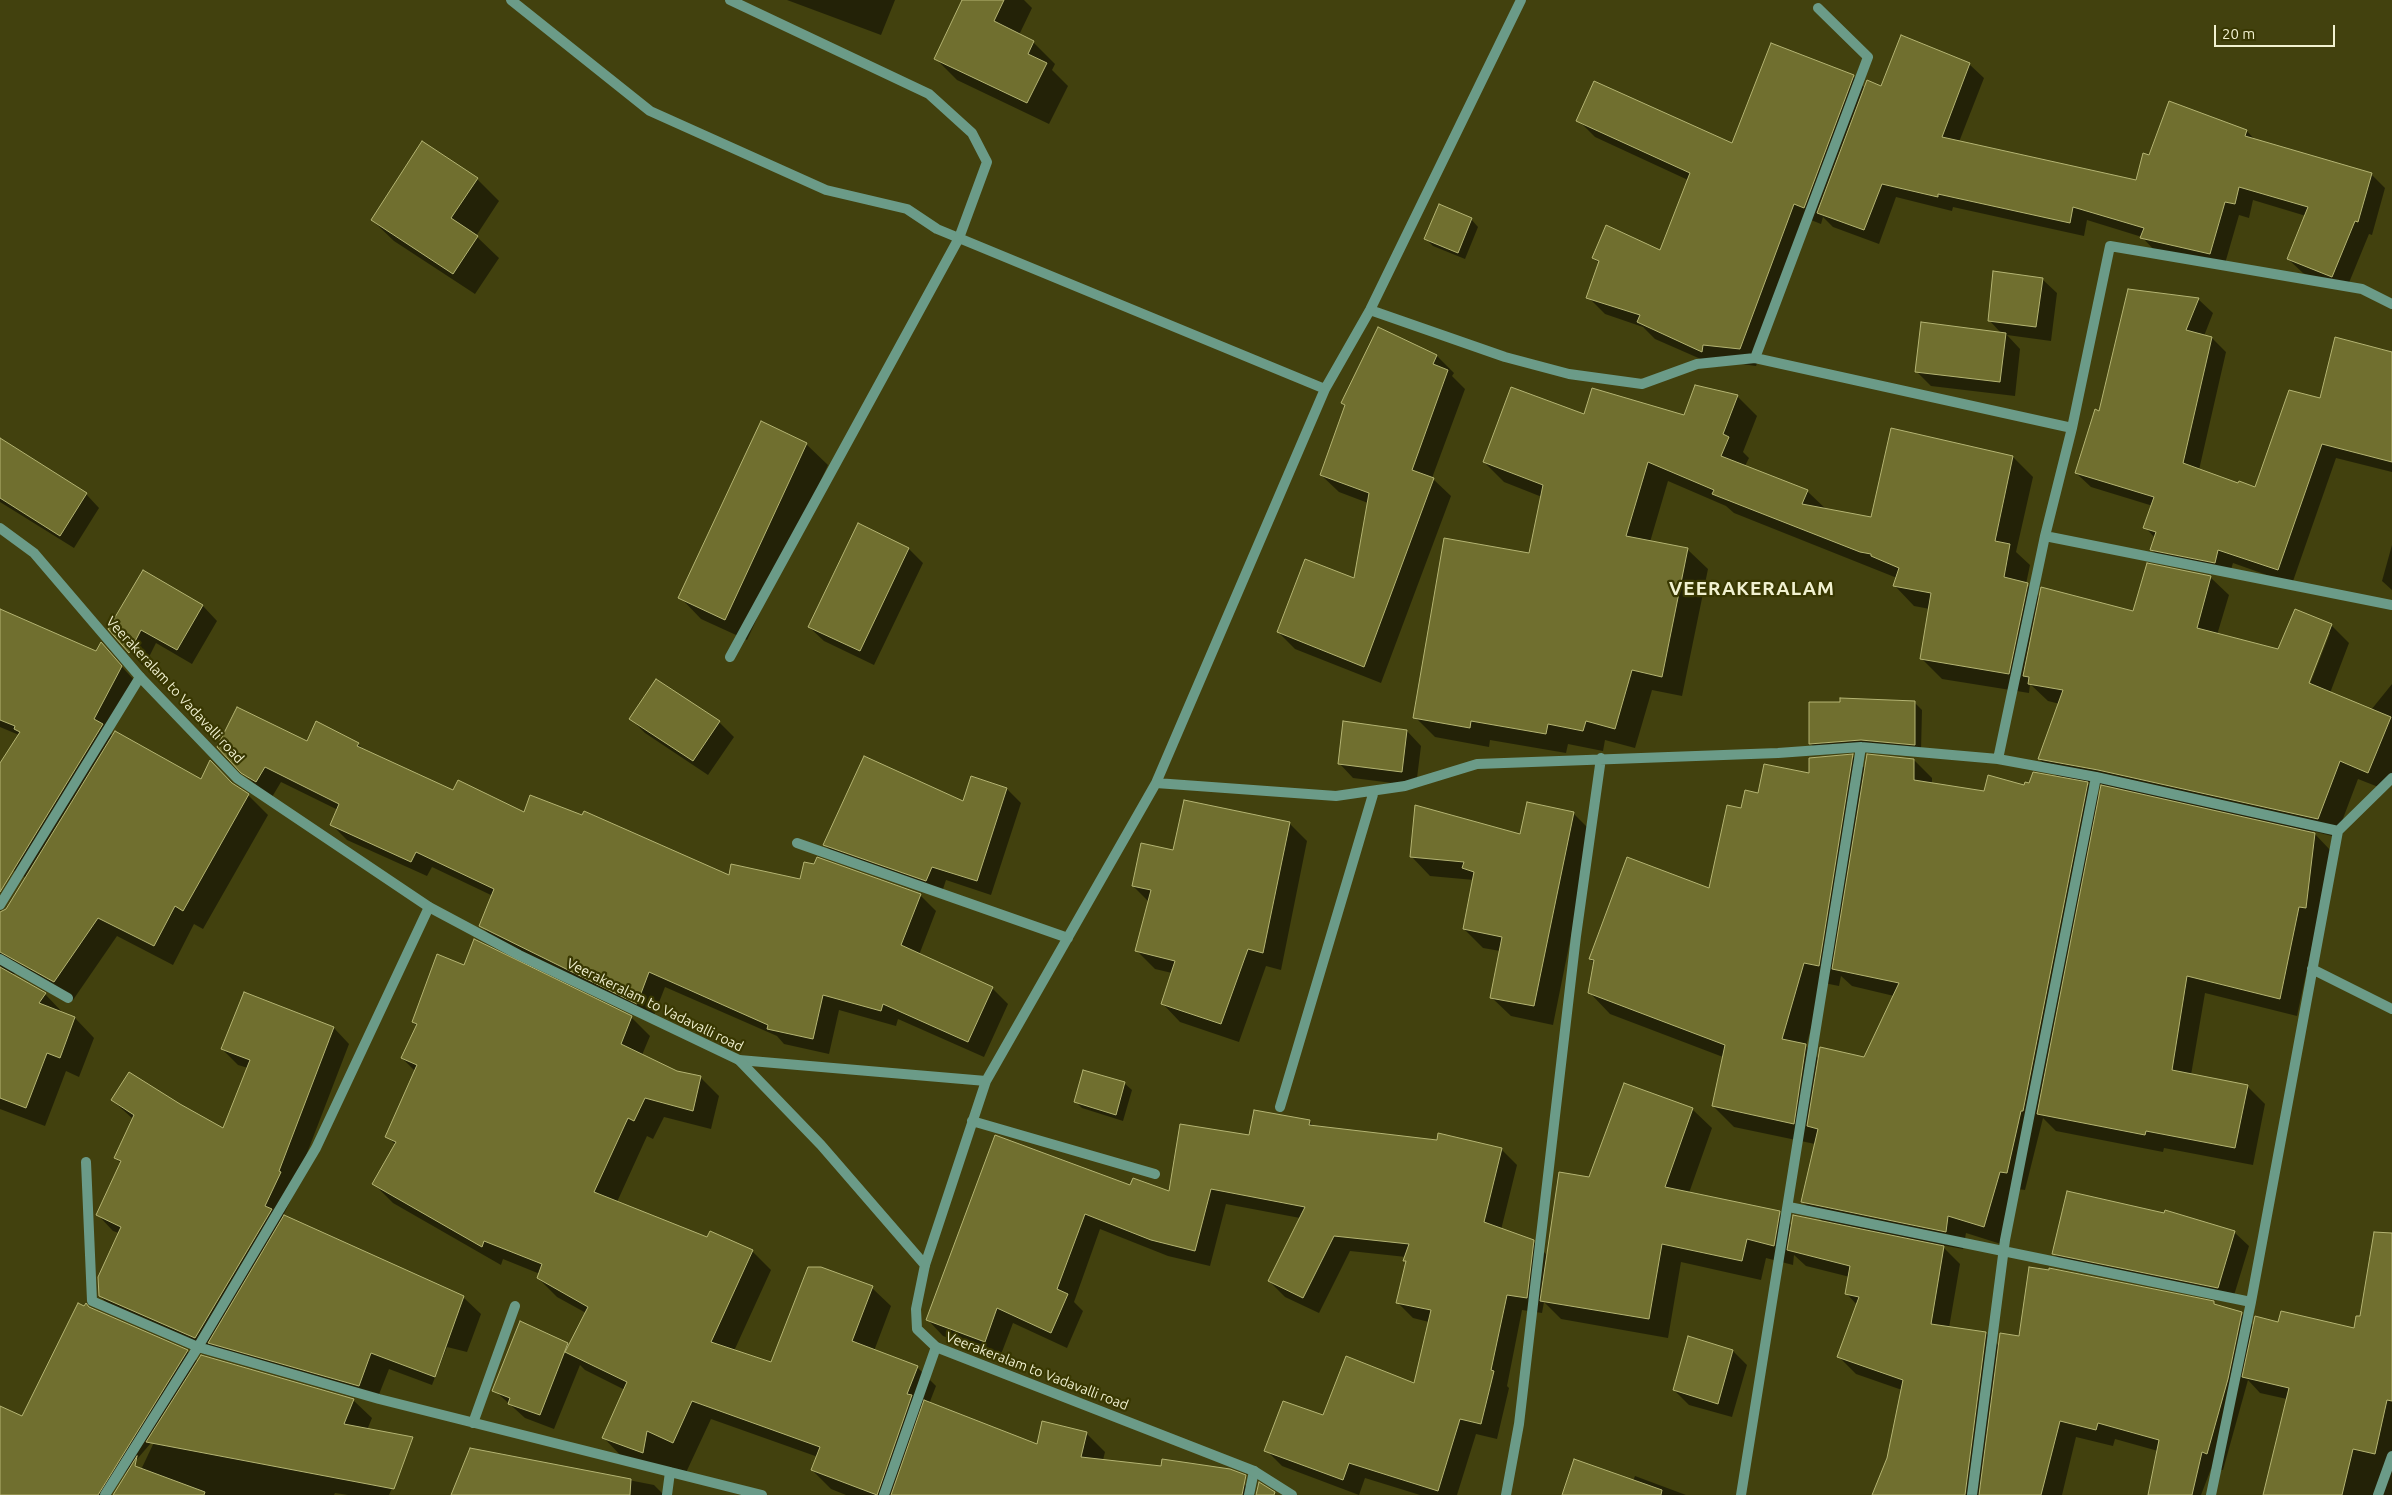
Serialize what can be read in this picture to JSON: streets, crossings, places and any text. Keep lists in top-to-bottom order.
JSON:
{
  "streets": {
    "street": ["Veerakeralam to Vadavalli road"]
  },
  "districts": ["VEERAKERALAM"],
  "scale_bar": "20 m"
}
